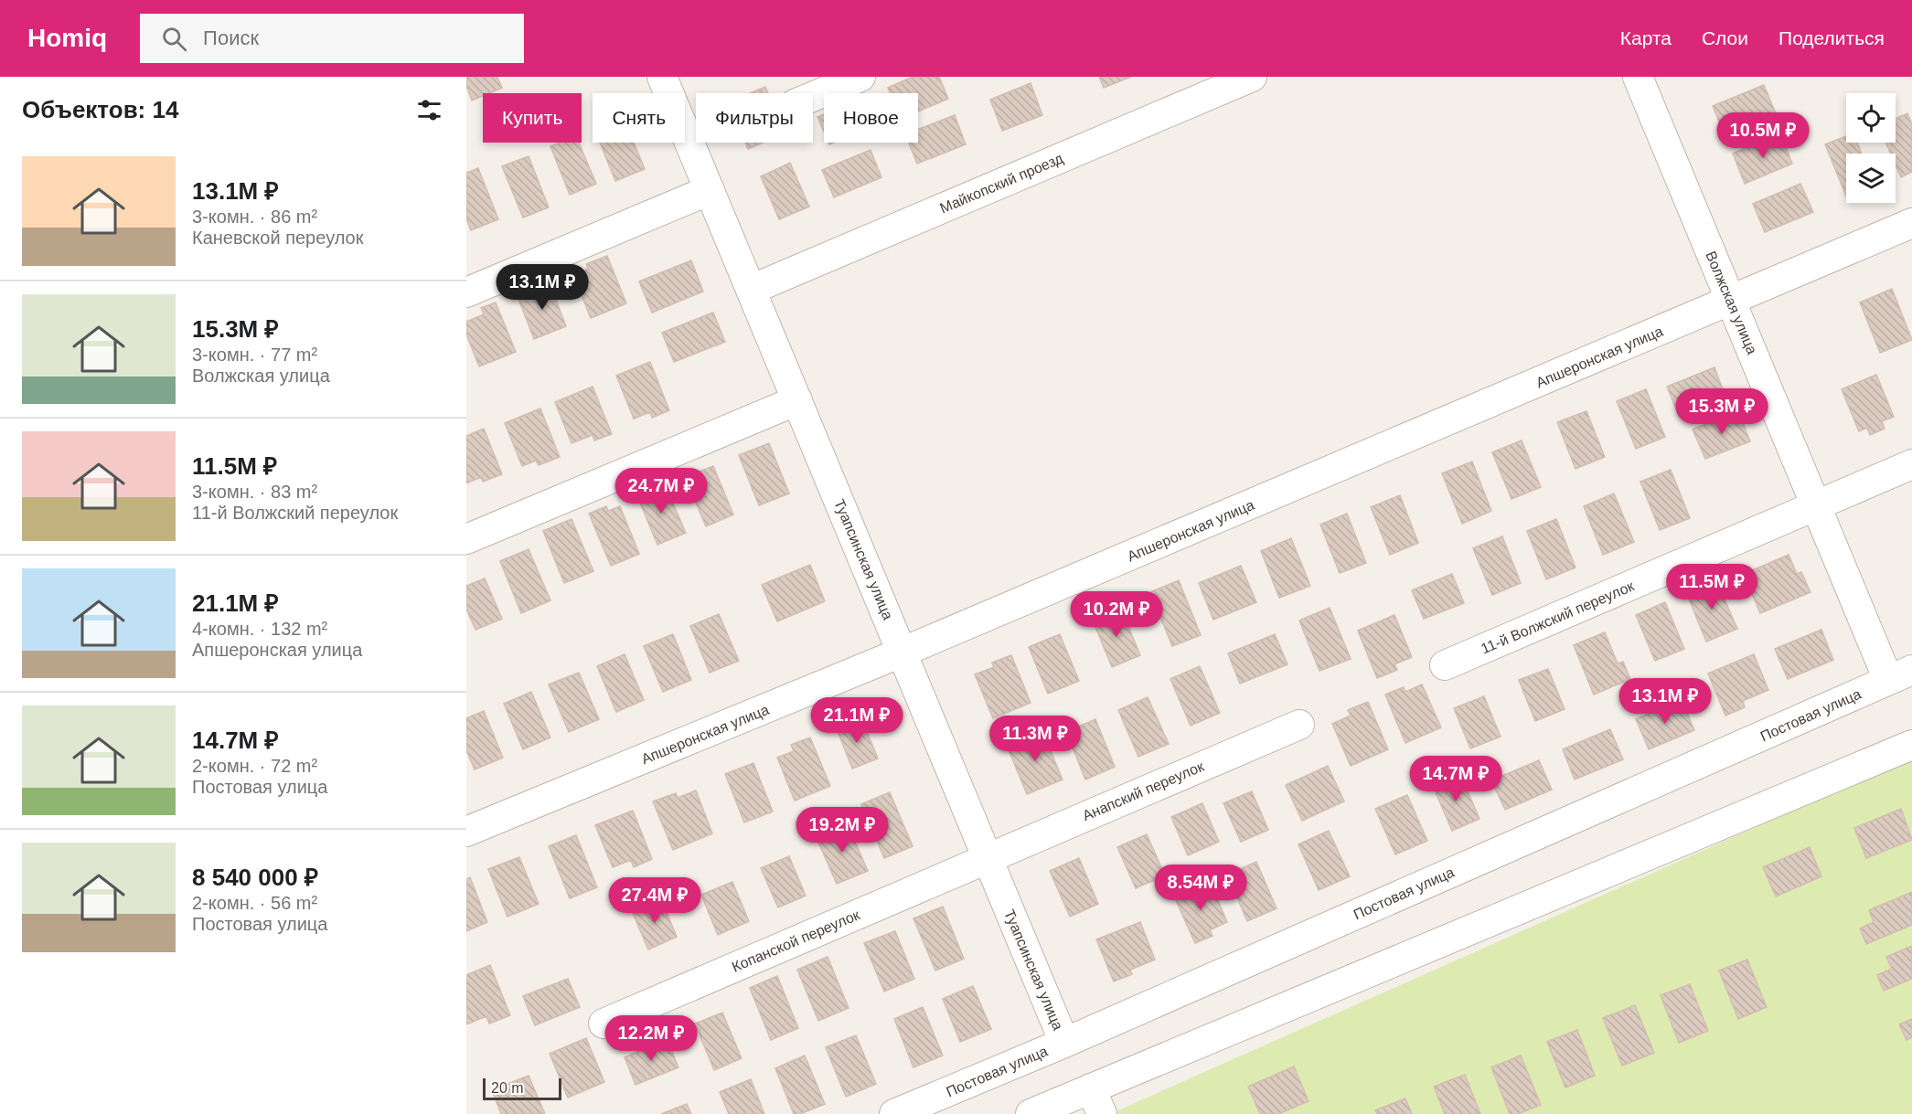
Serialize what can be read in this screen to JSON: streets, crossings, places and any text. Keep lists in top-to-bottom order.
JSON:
{
  "streets": {
    "street": [
      "Майкопский проезд",
      "Волжская улица",
      "Апшеронская улица",
      "Туапсинская улица",
      "11-й Волжский переулок",
      "Постовая улица",
      "Анапский переулок",
      "Копанской переулок"
    ]
  },
  "crossings": [
    ["Майкопский проезд", "Туапсинская улица"],
    ["Волжская улица", "Апшеронская улица"],
    ["Волжская улица", "11-й Волжский переулок"],
    ["Волжская улица", "Постовая улица"],
    ["Апшеронская улица", "Туапсинская улица"],
    ["Туапсинская улица", "Постовая улица"],
    ["Туапсинская улица", "Анапский переулок"],
    ["Туапсинская улица", "Копанской переулок"],
    ["Анапский переулок", "Копанской переулок"]
  ],
  "scale_bar": "20 m",
  "page": {
    "header": "Homiq",
    "search": "Поиск",
    "nav": ["Карта", "Слои", "Поделиться"],
    "heading": "Объектов: 14",
    "chip": [
      "Купить",
      "Снять",
      "Фильтры",
      "Новое"
    ],
    "price": [
      "10.5M ₽",
      "13.1M ₽",
      "15.3M ₽",
      "24.7M ₽",
      "11.5M ₽",
      "10.2M ₽",
      "13.1M ₽",
      "21.1M ₽",
      "11.3M ₽",
      "14.7M ₽",
      "19.2M ₽",
      "8.54M ₽",
      "27.4M ₽",
      "12.2M ₽"
    ],
    "list": [
      {
        "name": "13.1M ₽",
        "note": "3-комн. · 86 m² · Каневской переулок"
      },
      {
        "name": "15.3M ₽",
        "note": "3-комн. · 77 m² · Волжская улица"
      },
      {
        "name": "11.5M ₽",
        "note": "3-комн. · 83 m² · 11-й Волжский переулок"
      },
      {
        "name": "21.1M ₽",
        "note": "4-комн. · 132 m² · Апшеронская улица"
      },
      {
        "name": "14.7M ₽",
        "note": "2-комн. · 72 m² · Постовая улица"
      },
      {
        "name": "8 540 000 ₽",
        "note": "2-комн. · 56 m² · Постовая улица"
      }
    ],
    "scale": "20 m"
  }
}
